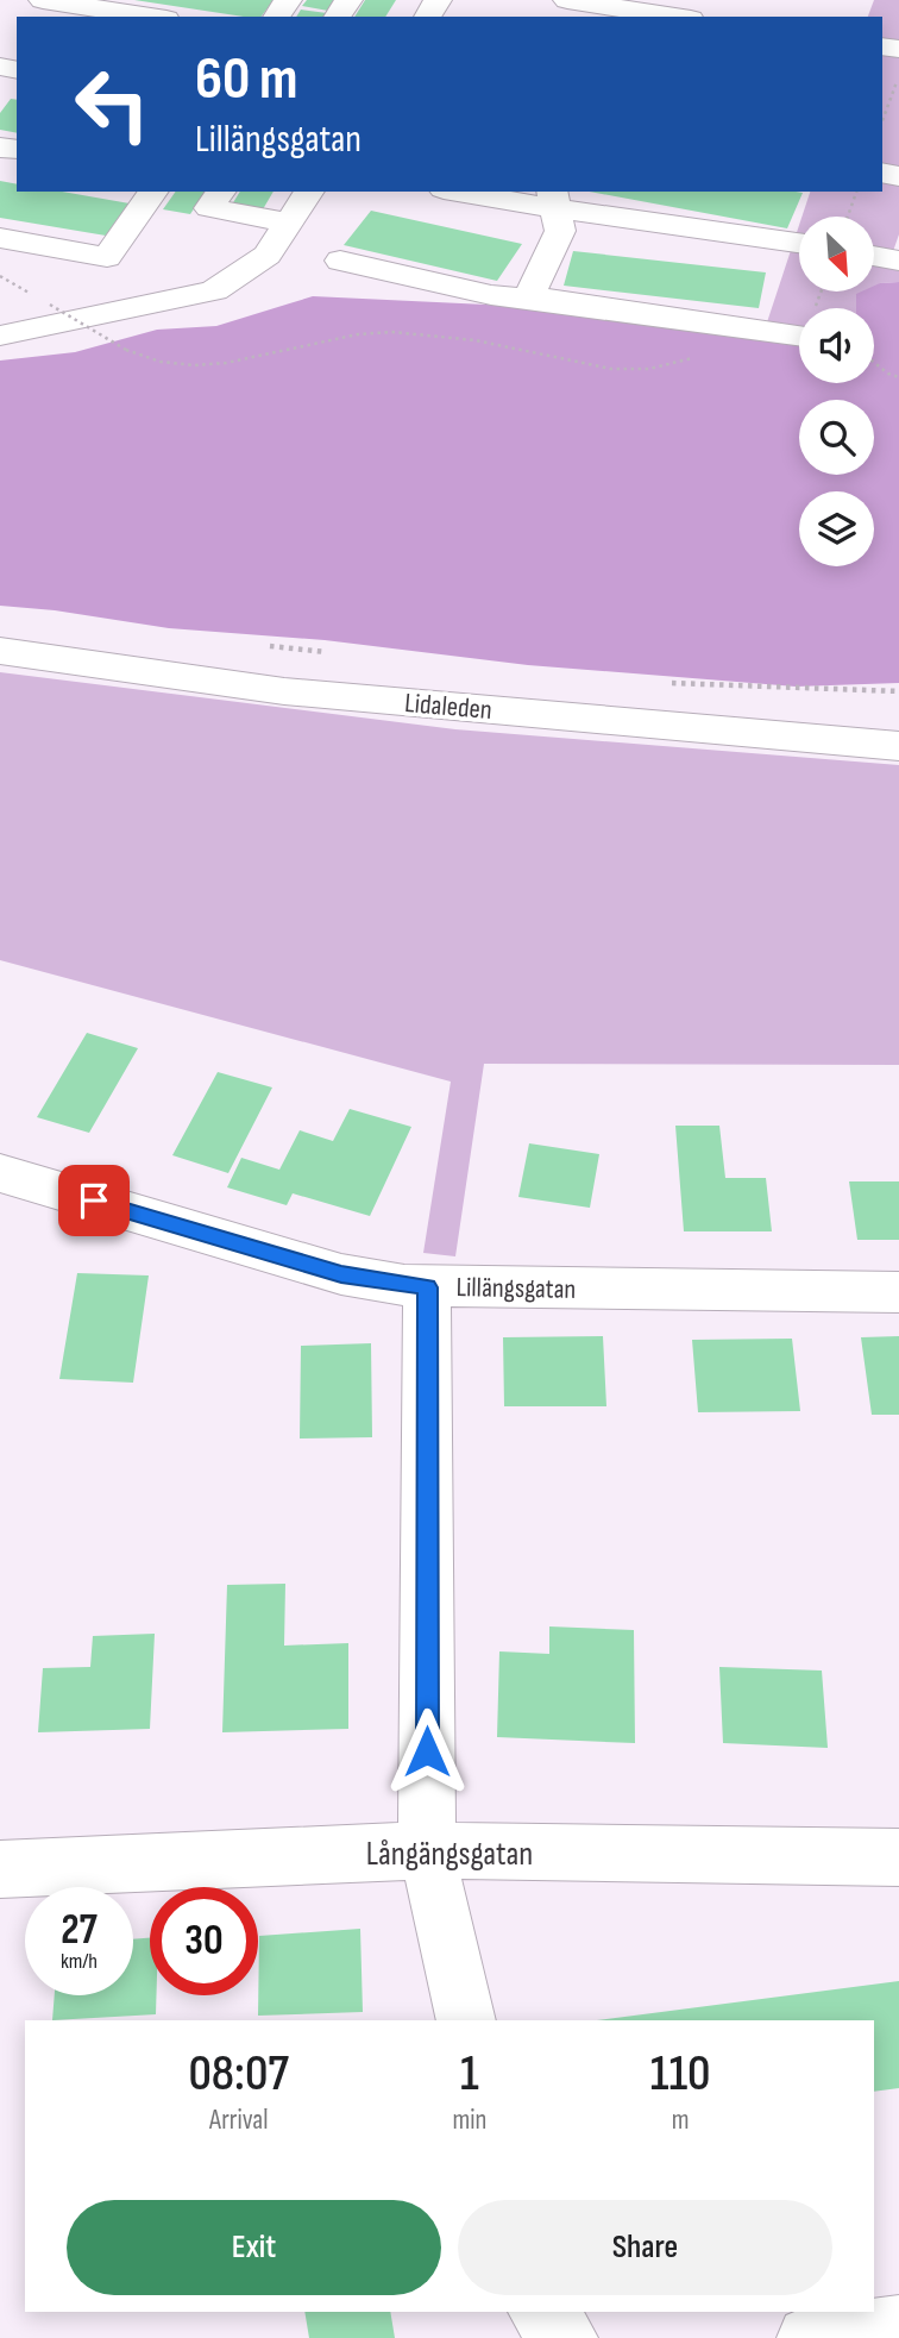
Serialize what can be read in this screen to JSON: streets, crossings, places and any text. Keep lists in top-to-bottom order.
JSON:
{
  "streets": {
    "street": ["Lidaleden", "Lillängsgatan", "Långängsgatan"]
  },
  "north": "bottom right",
  "page": {
    "turn": ["60 m", "Lillängsgatan"],
    "speed": "27 km/h",
    "limit": "30",
    "eta": [
      "08:07",
      "Arrival",
      "1",
      "min",
      "110",
      "m"
    ],
    "buttons": ["Exit", "Share"]
  }
}
